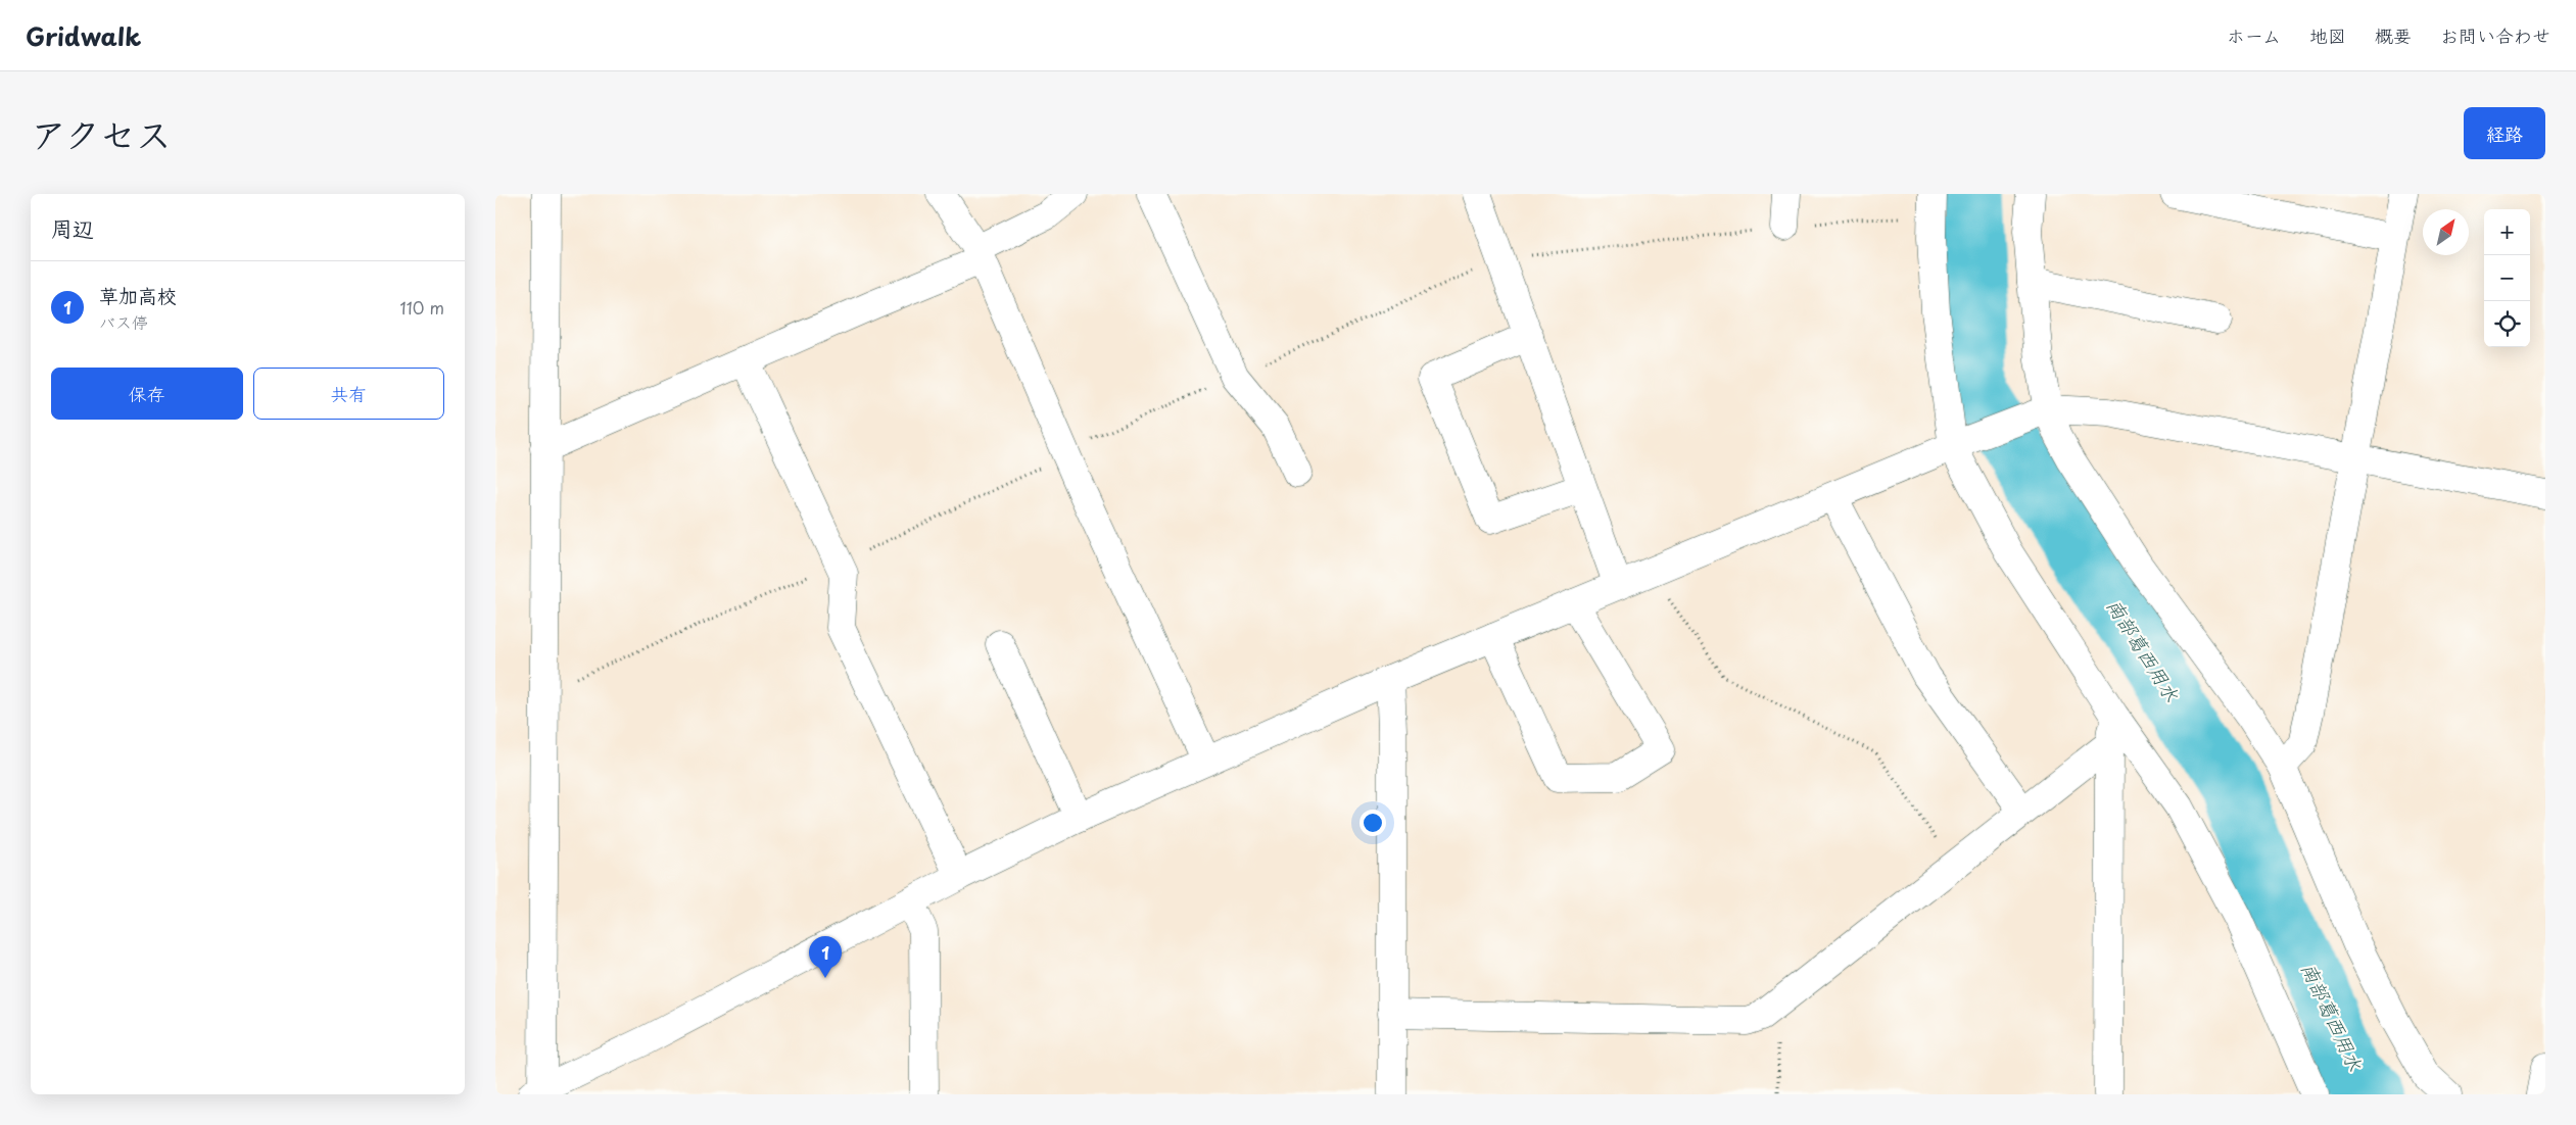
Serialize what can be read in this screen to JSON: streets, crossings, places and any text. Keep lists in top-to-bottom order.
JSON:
{
  "water": ["南部葛西用水"],
  "north": "top right",
  "page": {
    "header": "Gridwalk",
    "nav": [
      "ホーム",
      "地図",
      "概要",
      "お問い合わせ"
    ],
    "title": "アクセス",
    "buttons": [
      "経路",
      ["保存", "共有"]
    ],
    "heading": "周辺",
    "map_buttons": ["+", "−"],
    "list": [
      {
        "mark": "1",
        "name": "草加高校",
        "note": "バス停",
        "value": "110 m"
      }
    ],
    "pins": "1"
  }
}
